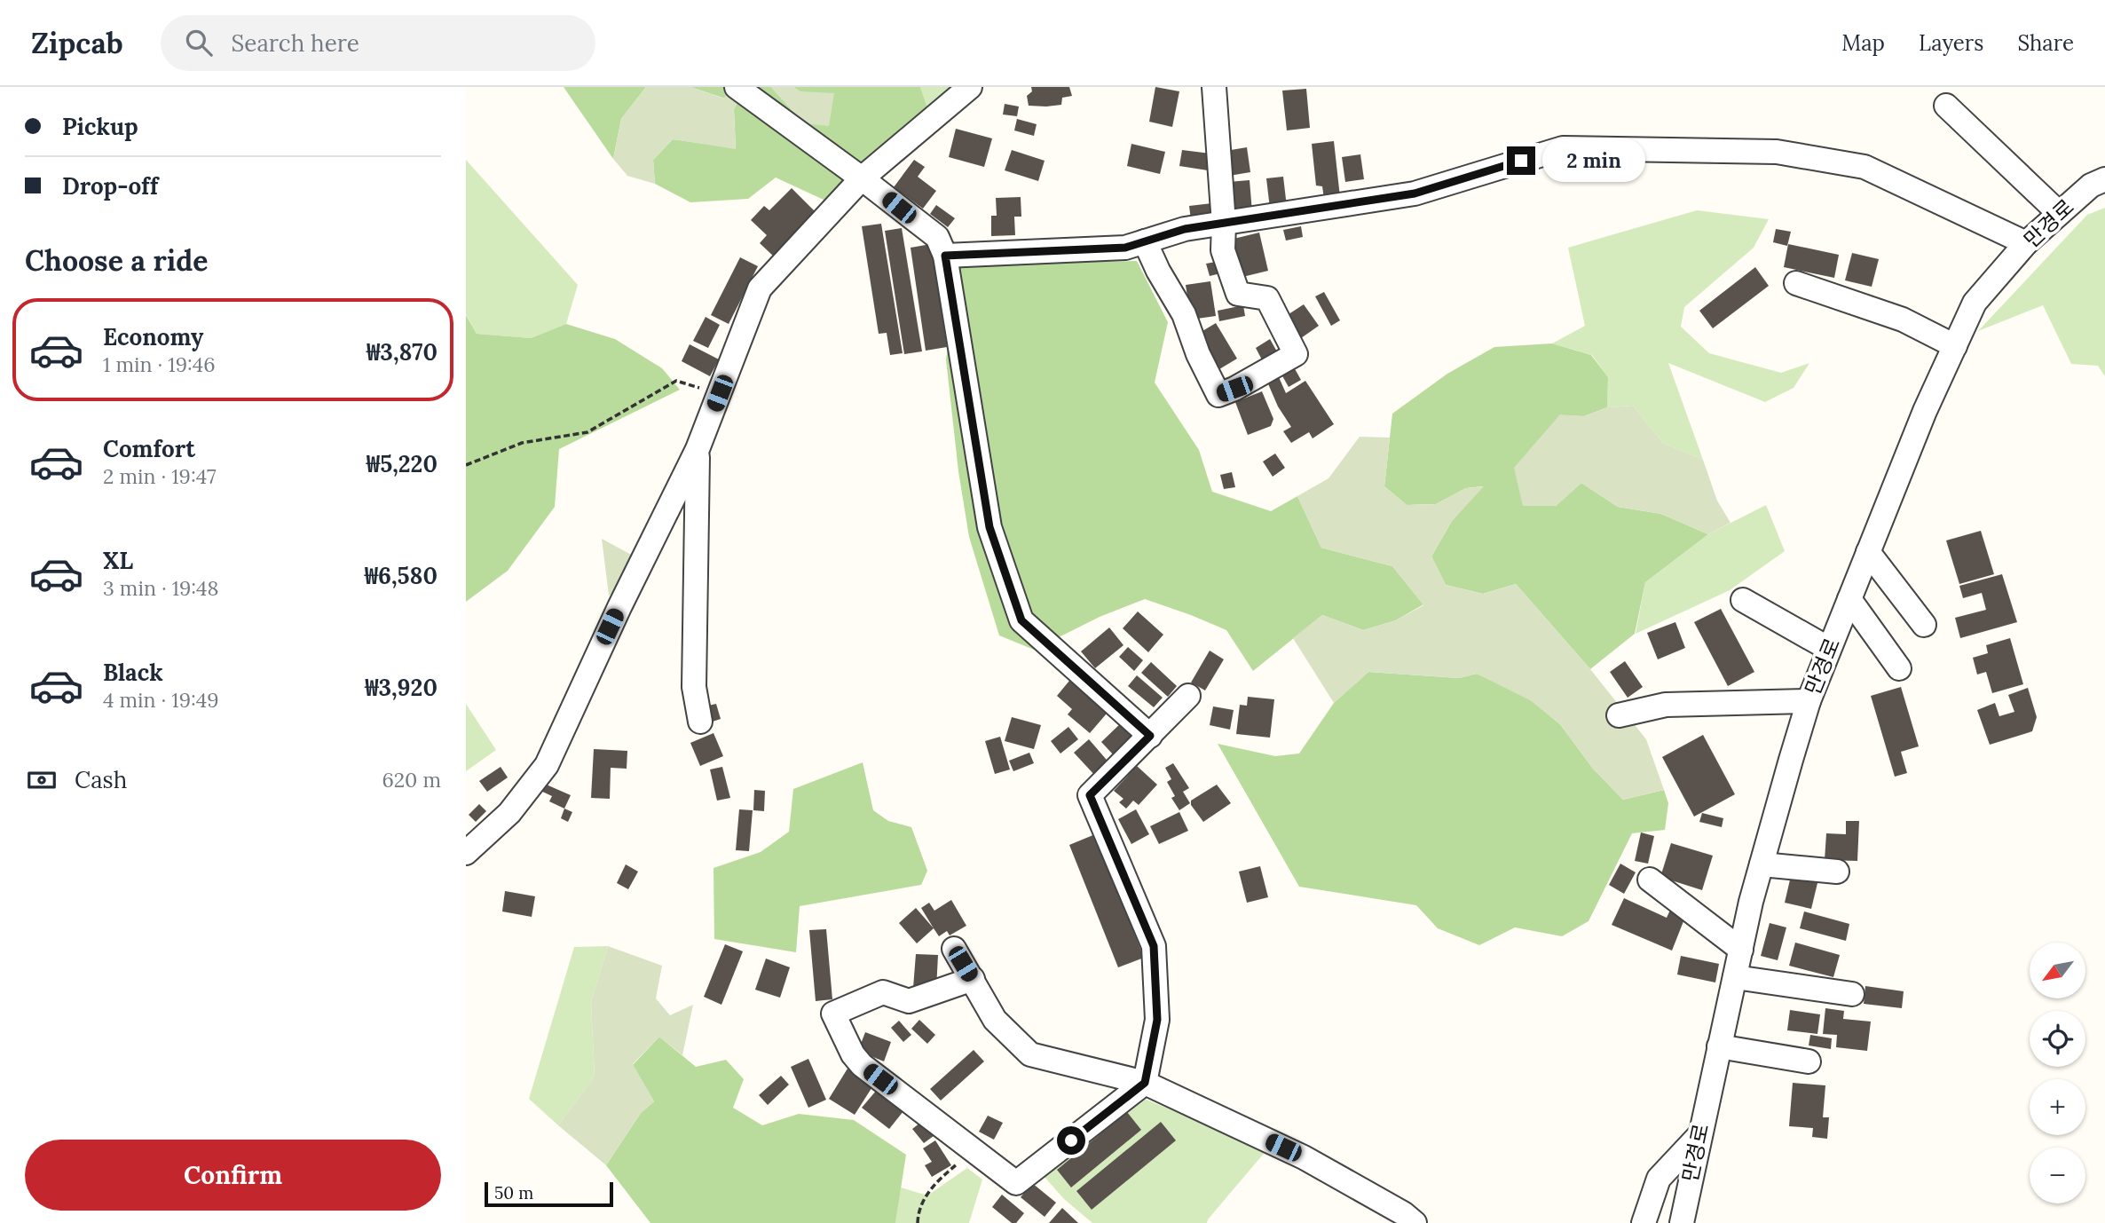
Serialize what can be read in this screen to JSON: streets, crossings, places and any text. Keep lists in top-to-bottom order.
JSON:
{
  "streets": {
    "street": ["만경로"]
  },
  "scale_bar": "50 m",
  "north": "bottom left",
  "page": {
    "header": "Zipcab",
    "search": "Search here",
    "nav": ["Map", "Layers", "Share"],
    "banner": ["Pickup", "Drop-off"],
    "bubble": "2 min",
    "heading": "Choose a ride",
    "list": [
      {
        "name": "Economy",
        "note": "1 min · 19:46",
        "value": "₩3,870"
      },
      {
        "name": "Comfort",
        "note": "2 min · 19:47",
        "value": "₩5,220"
      },
      {
        "name": "XL",
        "note": "3 min · 19:48",
        "value": "₩6,580"
      },
      {
        "name": "Black",
        "note": "4 min · 19:49",
        "value": "₩3,920"
      }
    ],
    "pay": ["Cash", "620 m"],
    "map_buttons": ["+", "−"],
    "buttons": "Confirm",
    "scale": "50 m"
  }
}
